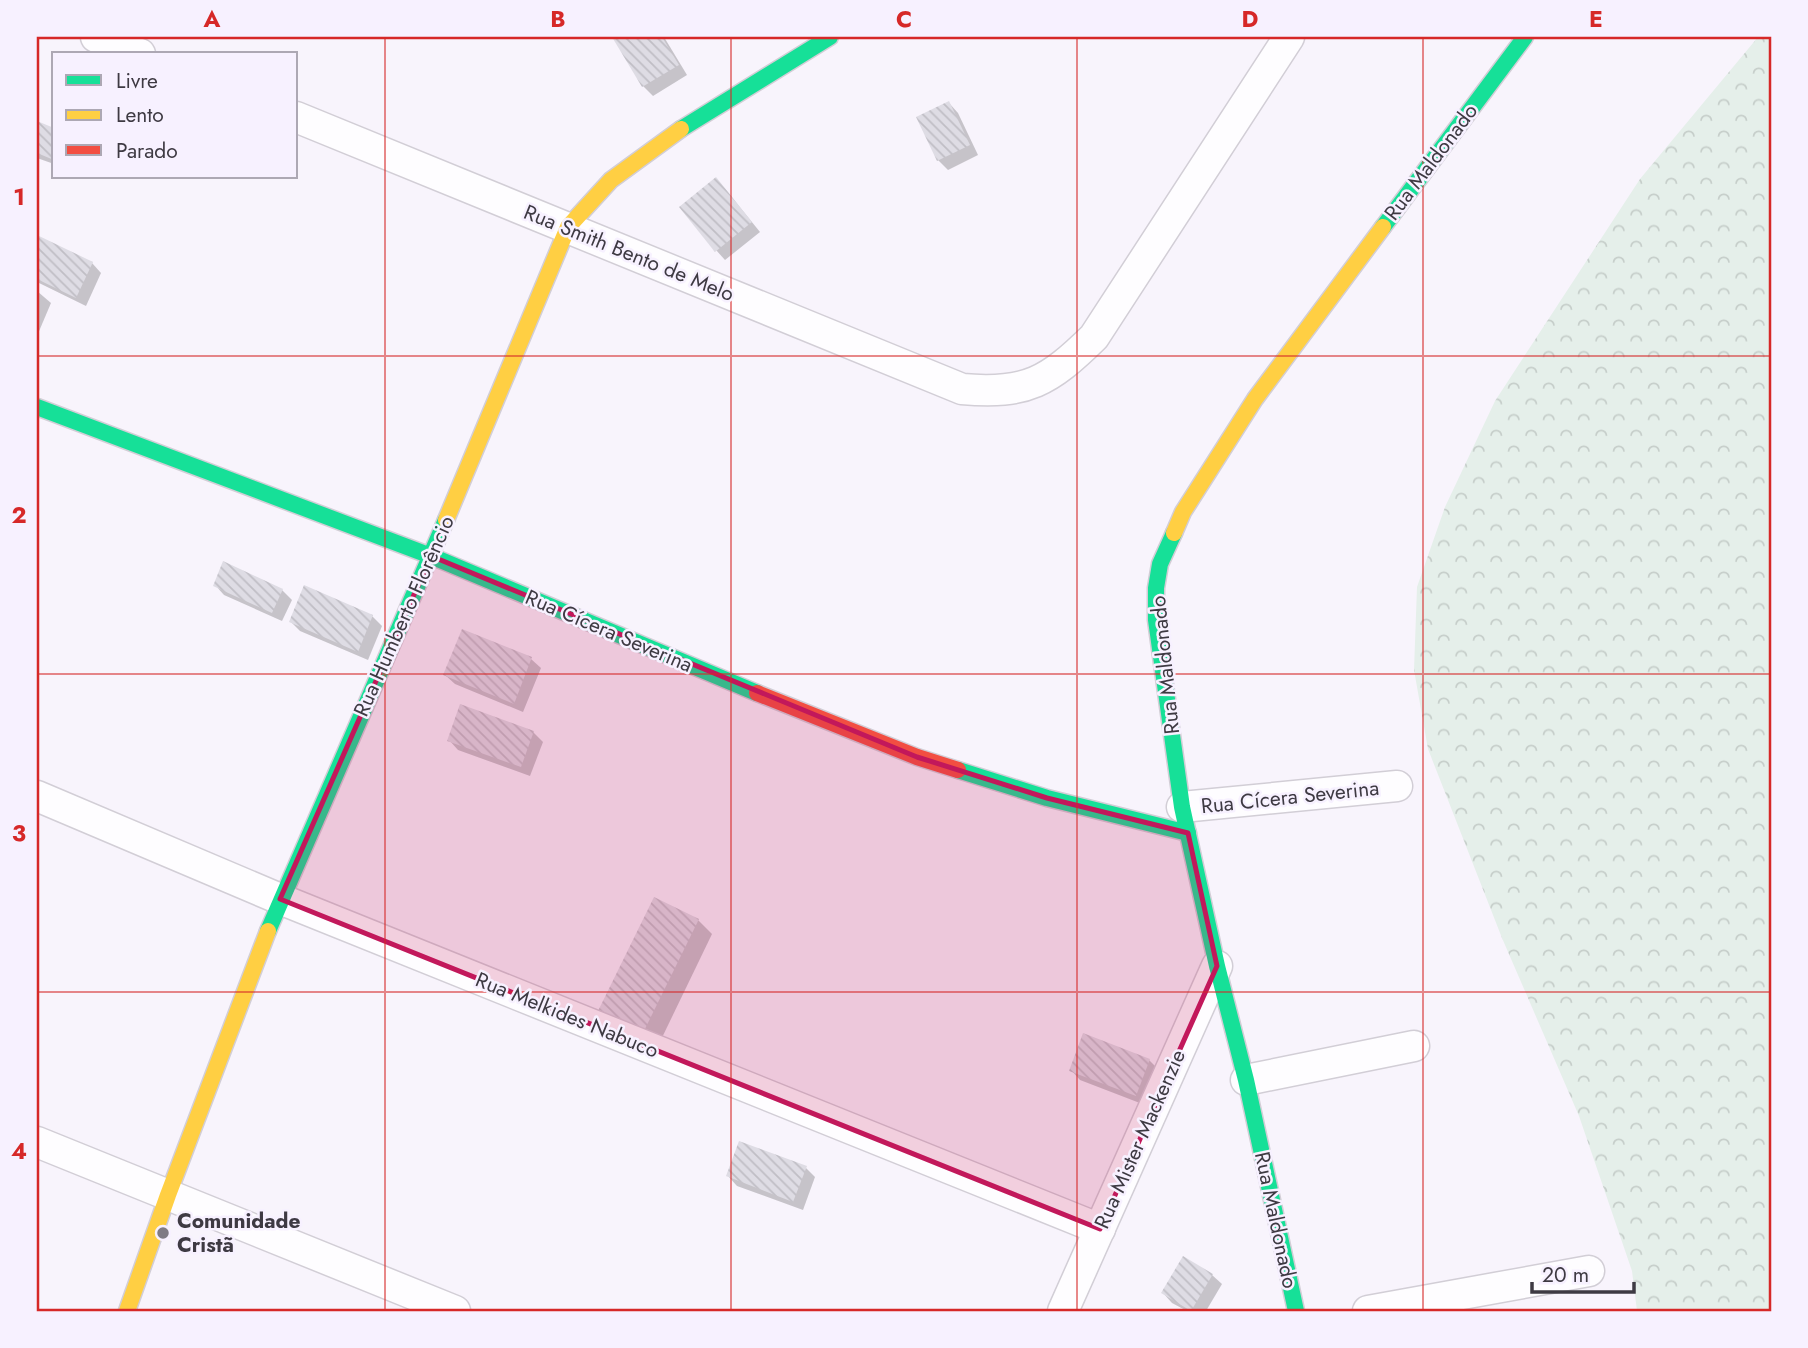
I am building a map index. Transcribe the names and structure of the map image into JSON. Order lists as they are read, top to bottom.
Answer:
{
  "streets": {
    "street": [
      "Rua Maldonado",
      "Rua Smith Bento de Melo",
      "Rua Humberto Florêncio",
      "Rua Cícera Severina",
      "Rua Melkides Nabuco",
      "Rua Mister Mackenzie"
    ]
  },
  "crossings": [
    ["Rua Maldonado", "Rua Cícera Severina"],
    ["Rua Maldonado", "Rua Mister Mackenzie"],
    ["Rua Smith Bento de Melo", "Rua Humberto Florêncio"],
    ["Rua Humberto Florêncio", "Rua Cícera Severina"],
    ["Rua Humberto Florêncio", "Rua Melkides Nabuco"],
    ["Rua Melkides Nabuco", "Rua Mister Mackenzie"]
  ],
  "places": ["Comunidade Cristã"],
  "legend": ["Livre", "Lento", "Parado"],
  "scale_bar": "20 m",
  "grid": {
    "columns": [
      "A",
      "B",
      "C",
      "D",
      "E"
    ],
    "rows": [
      "1",
      "2",
      "3",
      "4"
    ]
  }
}
